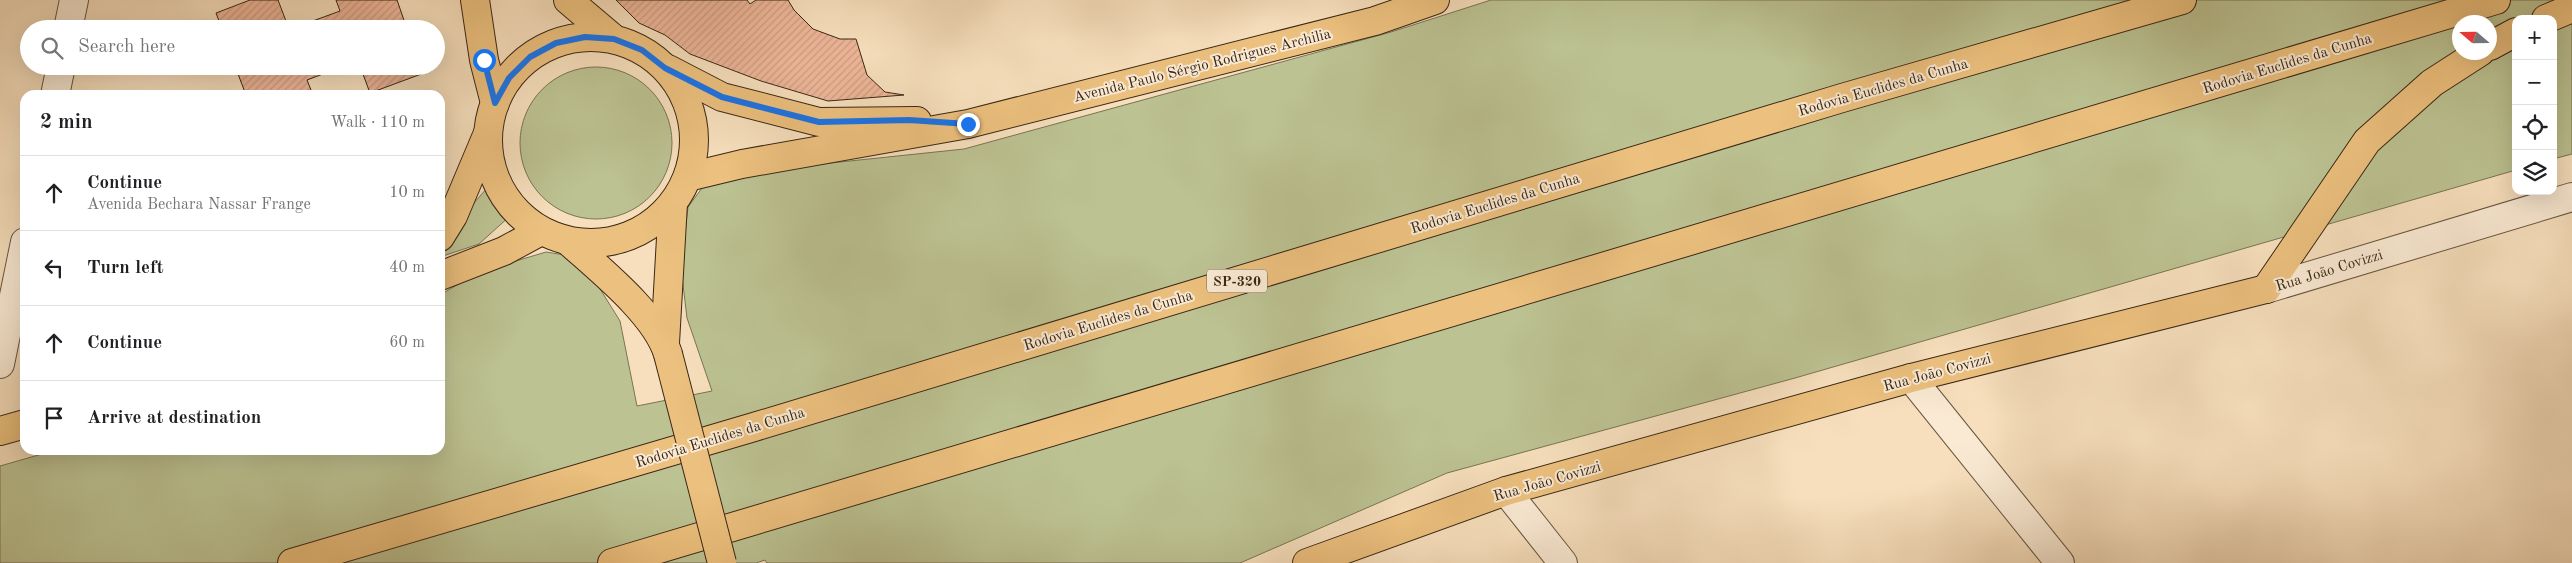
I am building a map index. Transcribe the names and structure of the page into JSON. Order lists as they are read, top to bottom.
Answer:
{
  "streets": {
    "main road": [
      "Rodovia Euclides da Cunha",
      "Avenida Paulo Sérgio Rodrigues Archilia",
      "Rua João Covizzi",
      "SP-320"
    ]
  },
  "north": "left",
  "page": {
    "map_buttons": ["+", "−"],
    "search": "Search here",
    "heading": ["2 min", "Walk · 110 m"],
    "list": [
      ["Continue", "Avenida Bechara Nassar Frange", "10 m"],
      ["Turn left", "40 m"],
      ["Continue", "60 m"],
      "Arrive at destination"
    ]
  }
}
